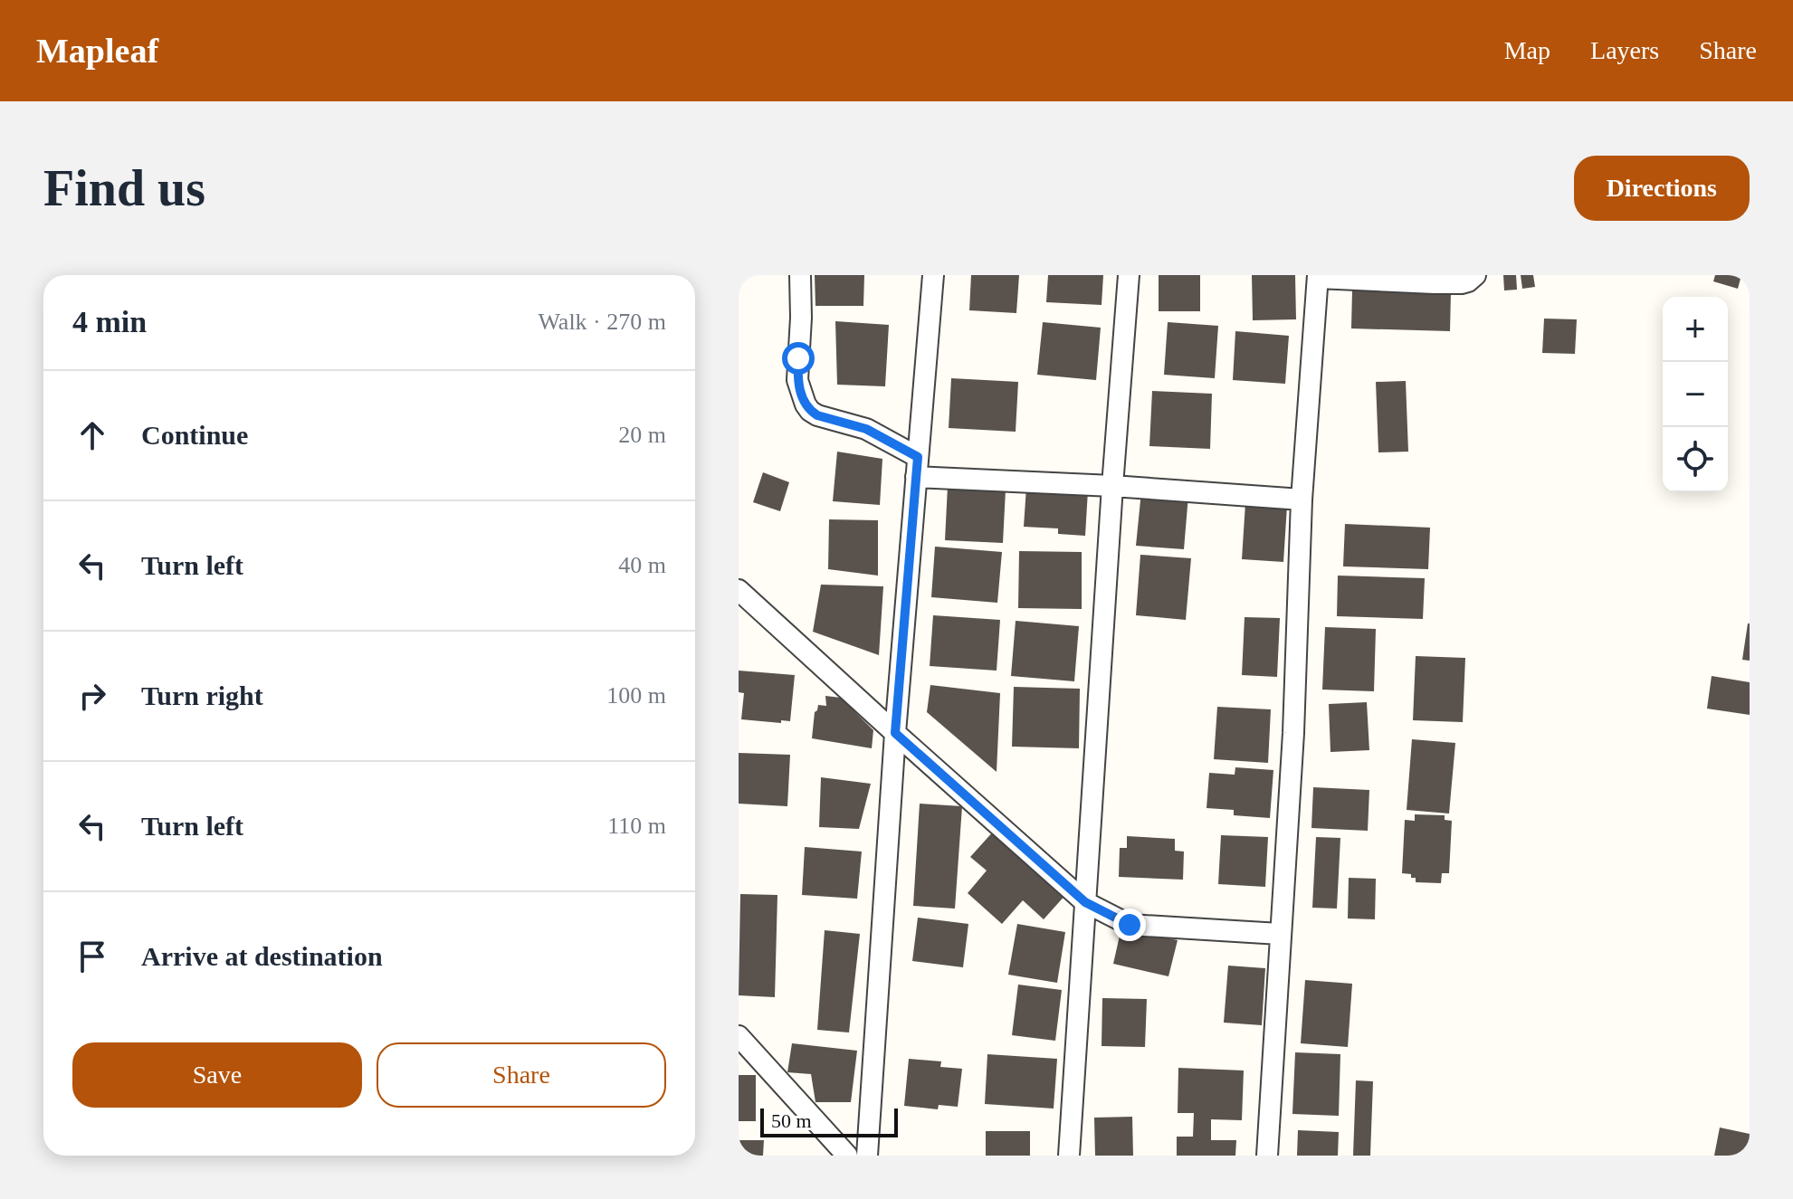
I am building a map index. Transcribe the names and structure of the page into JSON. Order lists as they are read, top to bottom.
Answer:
{
  "scale_bar": "50 m",
  "page": {
    "header": "Mapleaf",
    "nav": ["Map", "Layers", "Share"],
    "buttons": [
      "Directions",
      ["Save", "Share"]
    ],
    "title": "Find us",
    "heading": ["4 min", "Walk · 270 m"],
    "map_buttons": ["+", "−"],
    "list": [
      ["Continue", "20 m"],
      ["Turn left", "40 m"],
      ["Turn right", "100 m"],
      ["Turn left", "110 m"],
      "Arrive at destination"
    ],
    "scale": "50 m"
  }
}
